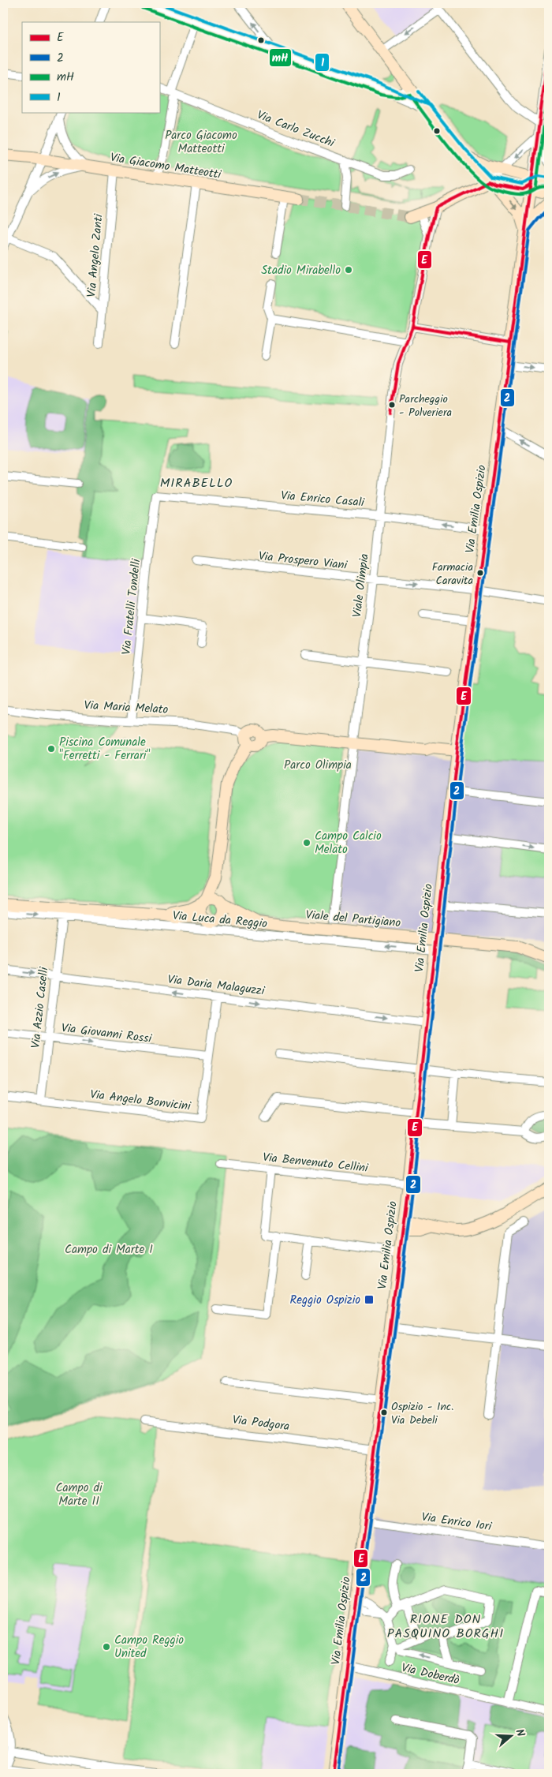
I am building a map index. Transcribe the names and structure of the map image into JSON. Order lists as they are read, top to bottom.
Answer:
{
  "streets": {
    "main road": ["Via Giacomo Matteotti", "Via Emilia Ospizio", "Viale del Partigiano"],
    "street": [
      "Via Carlo Zucchi",
      "Via Angelo Zanti",
      "Via Enrico Casali",
      "Via Prospero Viani",
      "Viale Olimpia",
      "Via Fratelli Tondelli",
      "Via Maria Melato",
      "Via Luca da Reggio",
      "Via Daria Malaguzzi",
      "Via Azzio Caselli",
      "Via Giovanni Rossi",
      "Via Angelo Bonvicini",
      "Via Benvenuto Cellini",
      "Via Podgora",
      "Via Enrico Iori",
      "Via Doberdò"
    ]
  },
  "crossings": [
    ["Via Giacomo Matteotti", "Via Angelo Zanti"],
    ["Via Enrico Casali", "Via Emilia Ospizio"],
    ["Via Enrico Casali", "Viale Olimpia"],
    ["Via Enrico Casali", "Via Fratelli Tondelli"],
    ["Via Emilia Ospizio", "Via Prospero Viani"],
    ["Via Emilia Ospizio", "Via Luca da Reggio"],
    ["Via Emilia Ospizio", "Via Daria Malaguzzi"],
    ["Via Emilia Ospizio", "Via Benvenuto Cellini"],
    ["Via Emilia Ospizio", "Via Podgora"],
    ["Via Emilia Ospizio", "Via Enrico Iori"],
    ["Via Emilia Ospizio", "Via Doberdò"],
    ["Via Prospero Viani", "Viale Olimpia"],
    ["Viale Olimpia", "Via Luca da Reggio"],
    ["Via Fratelli Tondelli", "Via Maria Melato"],
    ["Via Luca da Reggio", "Via Azzio Caselli"],
    ["Via Daria Malaguzzi", "Via Azzio Caselli"],
    ["Via Daria Malaguzzi", "Via Angelo Bonvicini"],
    ["Via Azzio Caselli", "Via Giovanni Rossi"],
    ["Via Azzio Caselli", "Via Angelo Bonvicini"],
    ["Via Giovanni Rossi", "Via Angelo Bonvicini"]
  ],
  "one_way": ["Via Giovanni Rossi"],
  "districts": ["MIRABELLO", "RIONE DON PASQUINO BORGHI"],
  "parks": [
    "Parco Giacomo Matteotti",
    "Parco Olimpia",
    "Campo di Marte I",
    "Campo di Marte II"
  ],
  "places": {
    "other": [
      "Stadio Mirabello",
      "Parcheggio - Polveriera",
      "Farmacia Caravita",
      "Piscina Comunale \"Ferretti - Ferrari\"",
      "Campo Calcio Melato",
      "Ospizio - Inc. Via Debeli",
      "Campo Reggio United"
    ],
    "transit": ["Reggio Ospizio"]
  },
  "lines": [
    "transit line 1",
    "transit line mH",
    "transit line E",
    "transit line 2"
  ],
  "legend": [
    "E",
    "2",
    "mH",
    "1"
  ],
  "north": "right"
}
